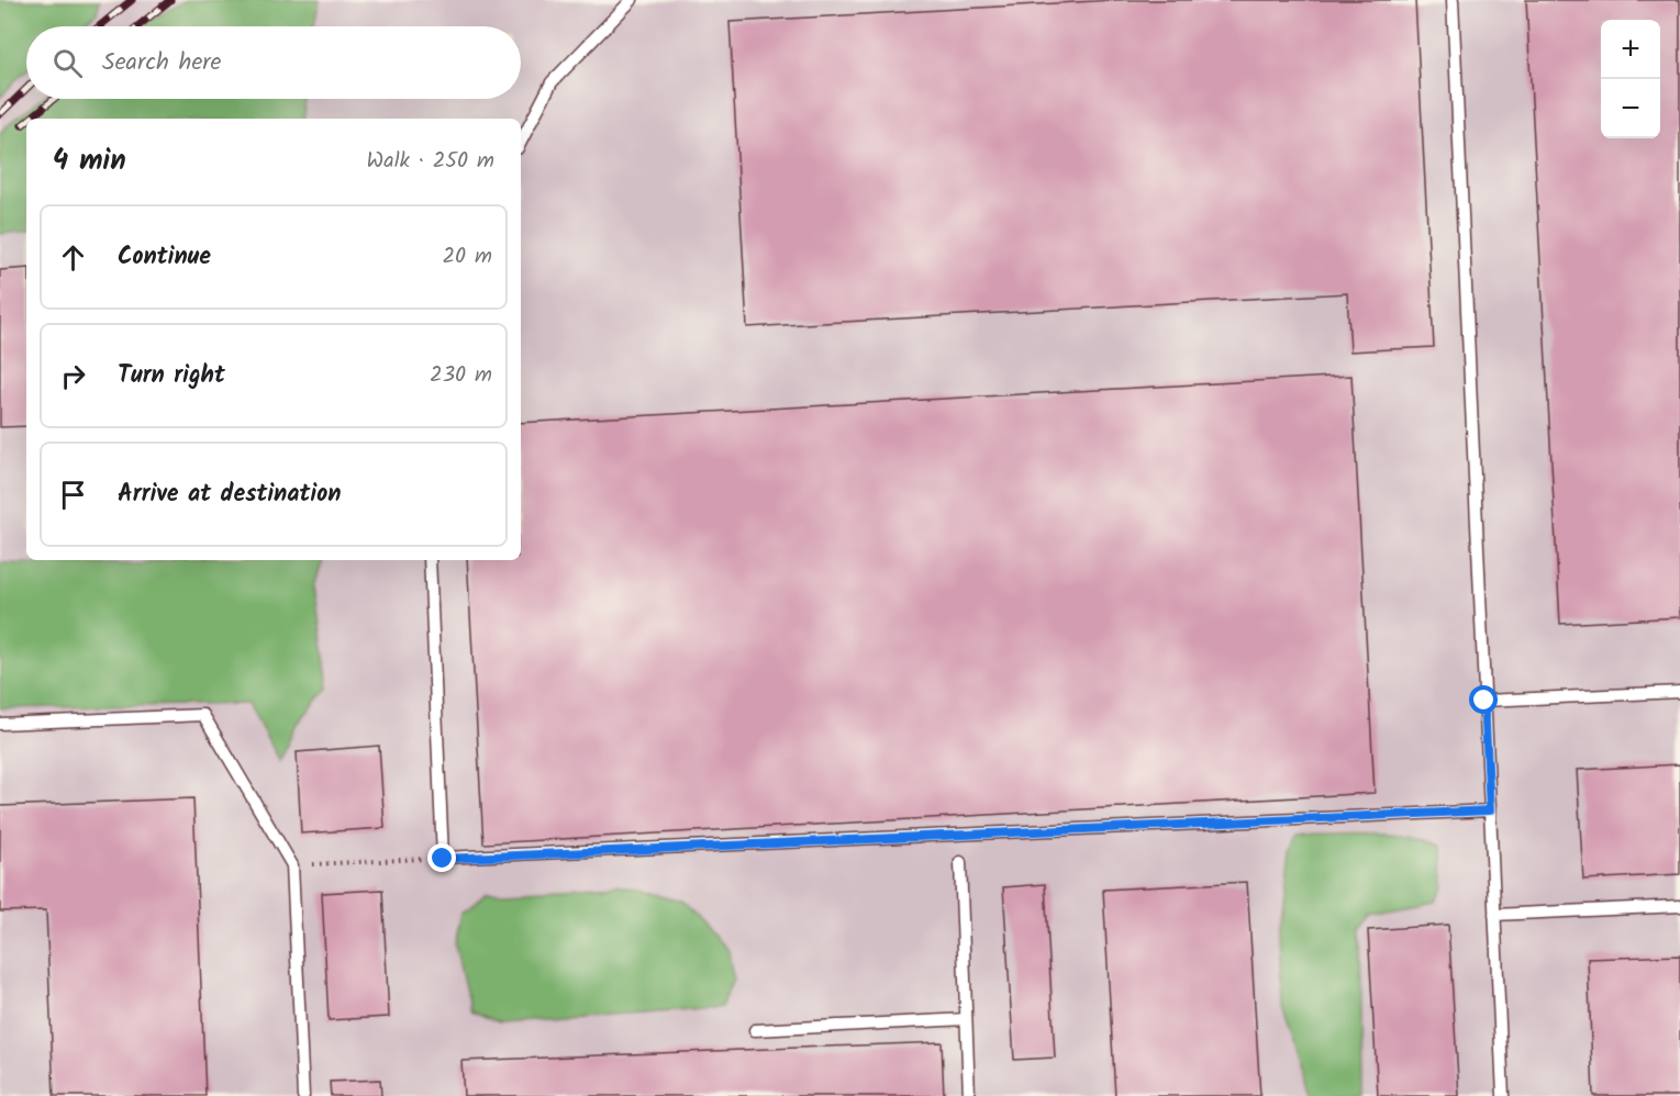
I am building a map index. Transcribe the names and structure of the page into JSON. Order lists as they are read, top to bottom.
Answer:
{
  "page": {
    "map_buttons": ["+", "−"],
    "search": "Search here",
    "heading": ["4 min", "Walk · 250 m"],
    "list": [
      ["Continue", "20 m"],
      ["Turn right", "230 m"],
      "Arrive at destination"
    ]
  }
}
